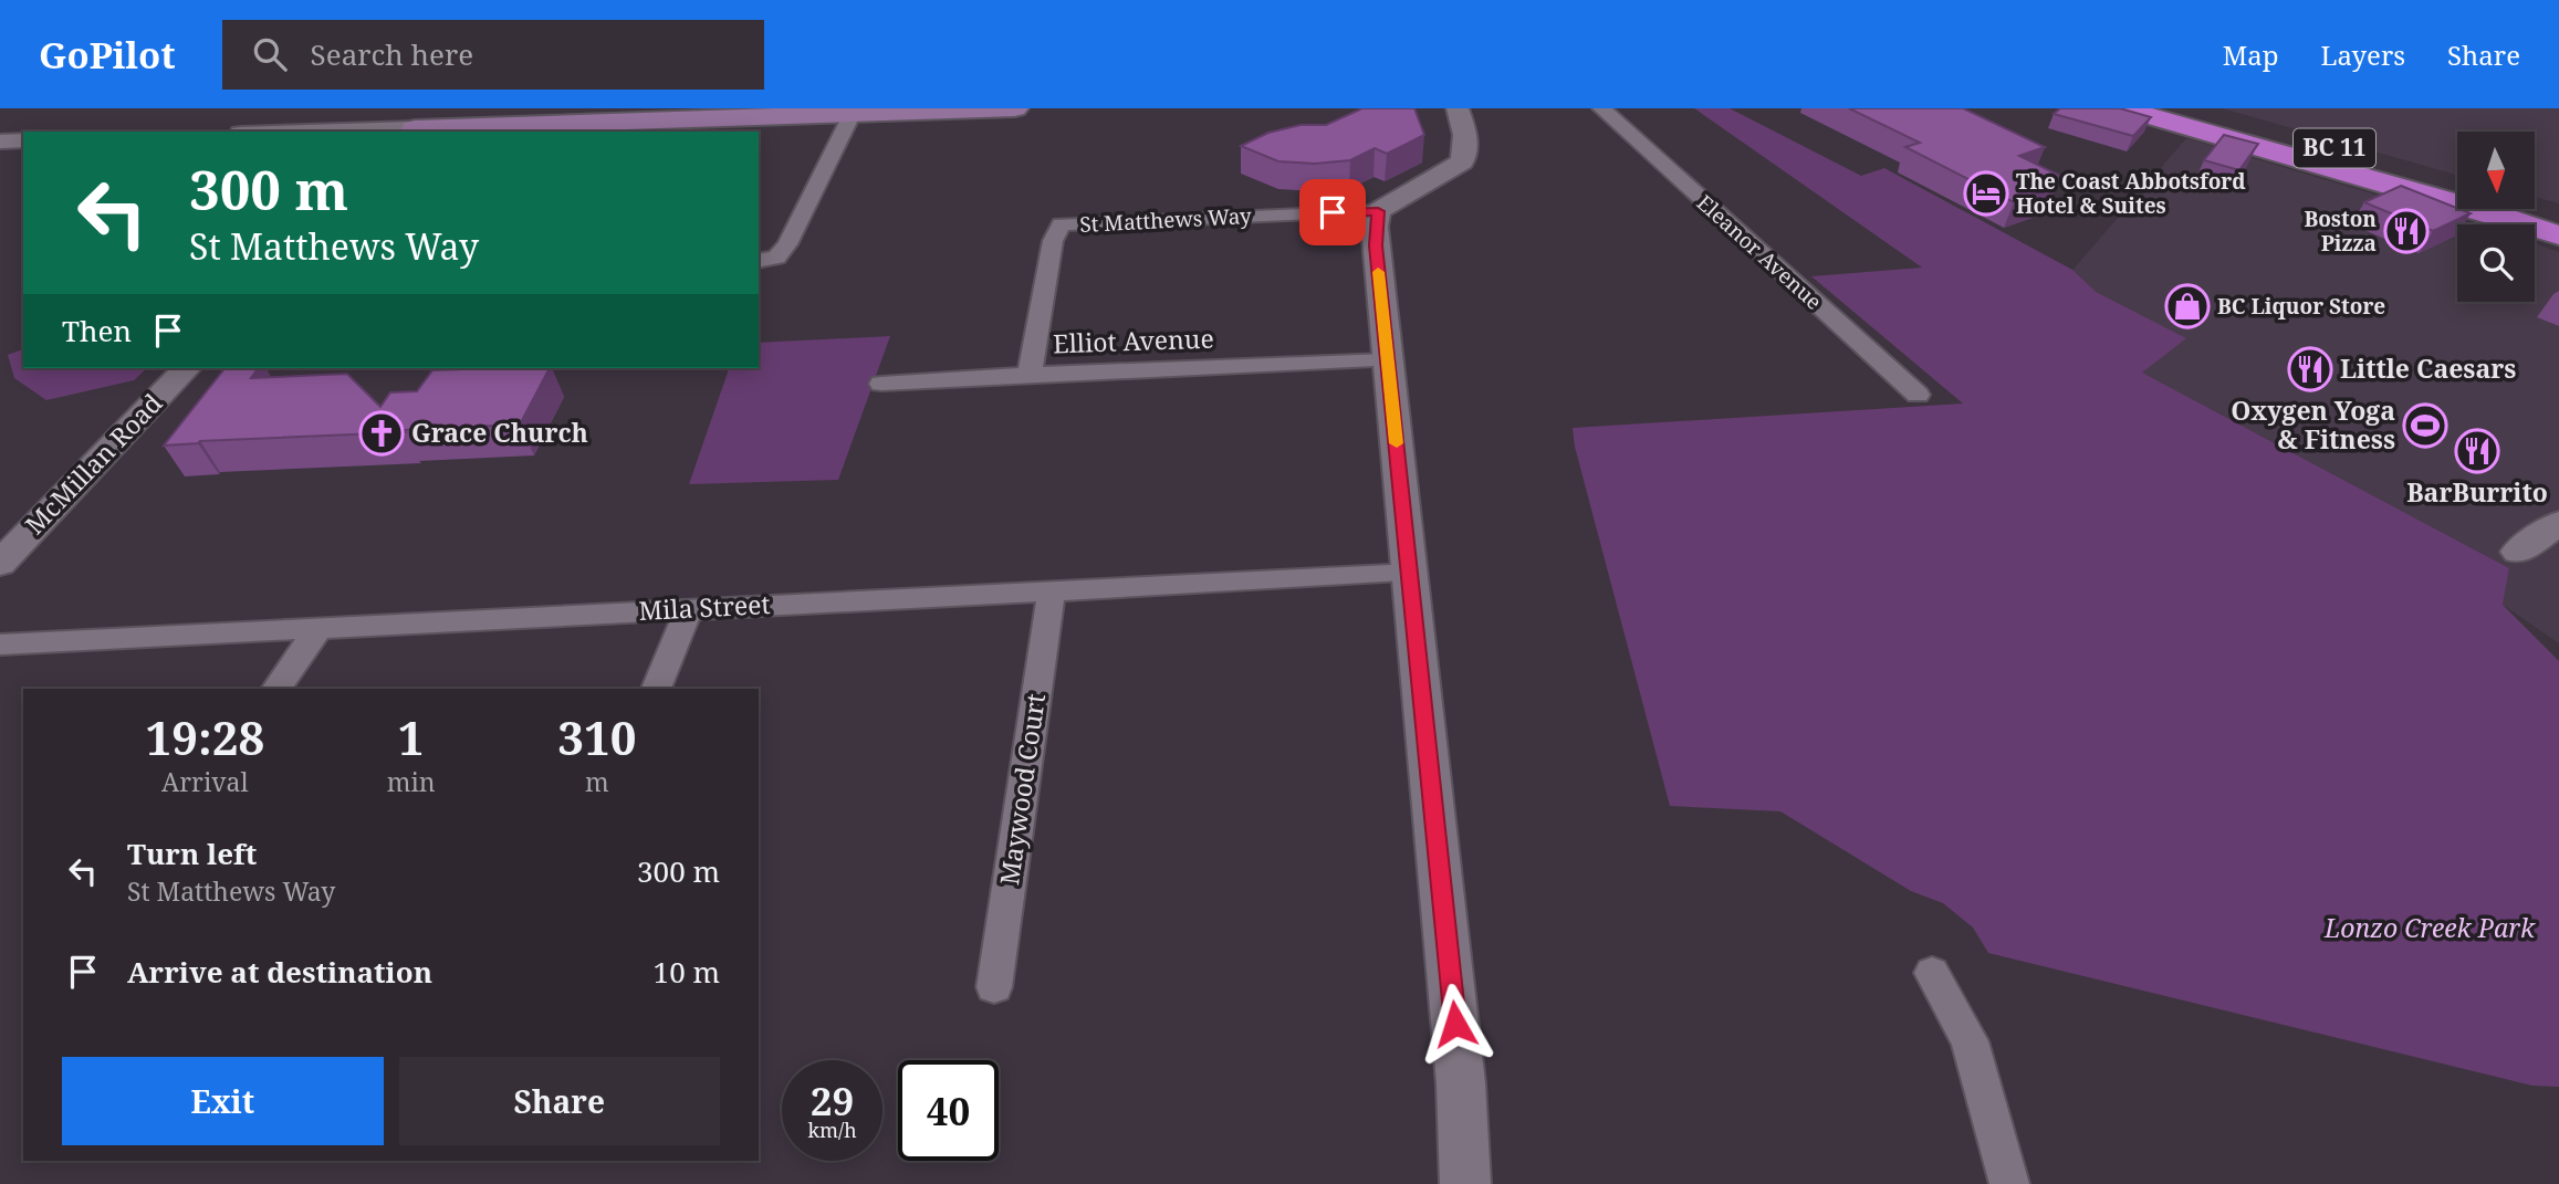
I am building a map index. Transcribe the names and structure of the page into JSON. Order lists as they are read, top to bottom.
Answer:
{
  "streets": {
    "highway": ["BC 11"],
    "street": [
      "St Matthews Way",
      "Eleanor Avenue",
      "Elliot Avenue",
      "McMillan Road",
      "Mila Street",
      "Maywood Court"
    ]
  },
  "crossings": [
    ["St Matthews Way", "Elliot Avenue"],
    ["Mila Street", "Maywood Court"]
  ],
  "parks": ["Lonzo Creek Park"],
  "places": {
    "hotel": ["The Coast Abbotsford Hotel & Suites"],
    "restaurant": ["Boston Pizza", "Little Caesars", "BarBurrito"],
    "shop": ["BC Liquor Store"],
    "sports": ["Oxygen Yoga & Fitness"],
    "church": ["Grace Church"]
  },
  "north": "bottom",
  "page": {
    "header": "GoPilot",
    "search": "Search here",
    "nav": ["Map", "Layers", "Share"],
    "turn": ["300 m", "St Matthews Way"],
    "then": "Then",
    "eta": [
      "19:28",
      "Arrival",
      "1",
      "min",
      "310",
      "m"
    ],
    "list": [
      {
        "name": "Turn left",
        "note": "St Matthews Way",
        "value": "300 m"
      },
      {
        "name": "Arrive at destination",
        "value": "10 m"
      }
    ],
    "buttons": ["Exit", "Share"],
    "speed": "29 km/h",
    "limit": "40"
  }
}
